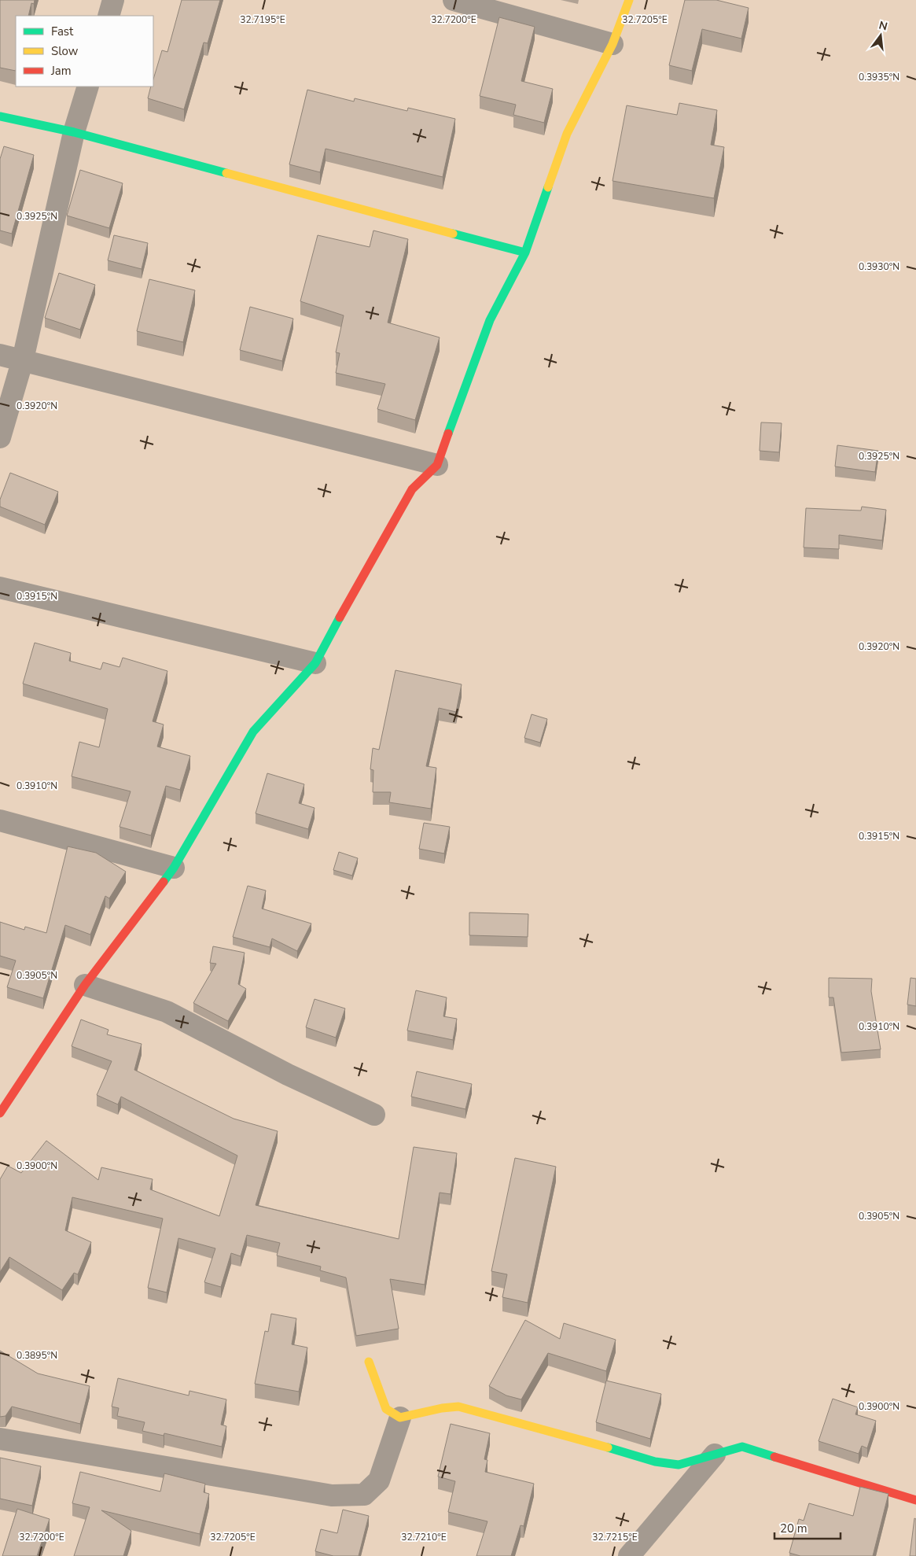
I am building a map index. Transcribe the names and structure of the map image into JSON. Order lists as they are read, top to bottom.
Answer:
{
  "legend": ["Fast", "Slow", "Jam"],
  "scale_bar": "20 m",
  "north": "top",
  "coordinates": [
    "32.7195°E",
    "32.7200°E",
    "32.7205°E",
    "0.3935°N",
    "0.3925°N",
    "0.3930°N",
    "0.3920°N",
    "0.3915°N",
    "0.3910°N",
    "0.3905°N",
    "0.3900°N",
    "0.3895°N",
    "32.7210°E",
    "32.7215°E"
  ]
}
